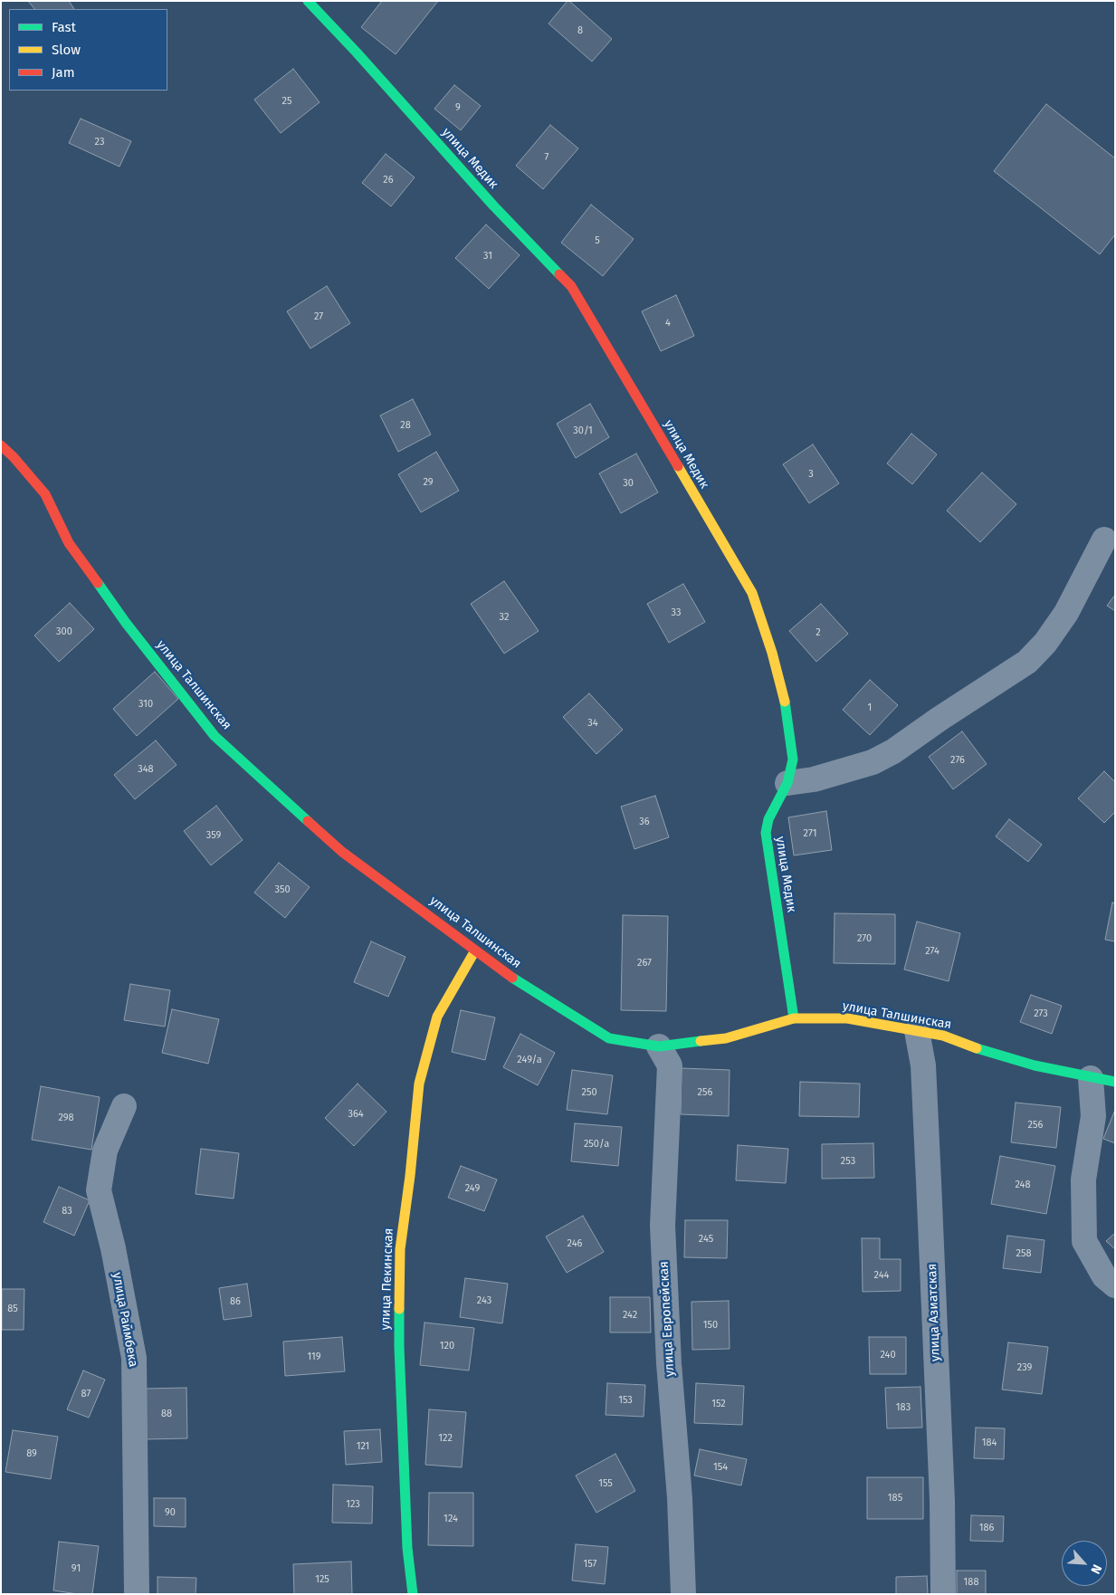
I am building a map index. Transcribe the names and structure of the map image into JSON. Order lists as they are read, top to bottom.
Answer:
{
  "streets": {
    "street": [
      "улица Медик",
      "улица Талшинская",
      "улица Пекинская",
      "улица Азиатская",
      "улица Европейская",
      "улица Раймбека"
    ]
  },
  "crossings": [
    ["улица Медик", "улица Талшинская"],
    ["улица Талшинская", "улица Пекинская"],
    ["улица Талшинская", "улица Азиатская"],
    ["улица Талшинская", "улица Европейская"]
  ],
  "house_numbers": [
    "8",
    "25",
    "9",
    "23",
    "7",
    "26",
    "5",
    "31",
    "27",
    "4",
    "28",
    "30/1",
    "3",
    "29",
    "30",
    "33",
    "32",
    "300",
    "2",
    "310",
    "1",
    "34",
    "276",
    "348",
    "36",
    "271",
    "359",
    "350",
    "270",
    "274",
    "267",
    "273",
    "249/а",
    "250",
    "256",
    "364",
    "298",
    "256",
    "250/а",
    "253",
    "248",
    "249",
    "83",
    "245",
    "246",
    "258",
    "244",
    "243",
    "86",
    "85",
    "242",
    "150",
    "120",
    "240",
    "119",
    "239",
    "87",
    "153",
    "152",
    "183",
    "88",
    "122",
    "184",
    "121",
    "89",
    "154",
    "155",
    "185",
    "123",
    "90",
    "124",
    "186",
    "157",
    "91",
    "125",
    "188"
  ],
  "legend": ["Fast", "Slow", "Jam"],
  "north": "bottom right"
}
